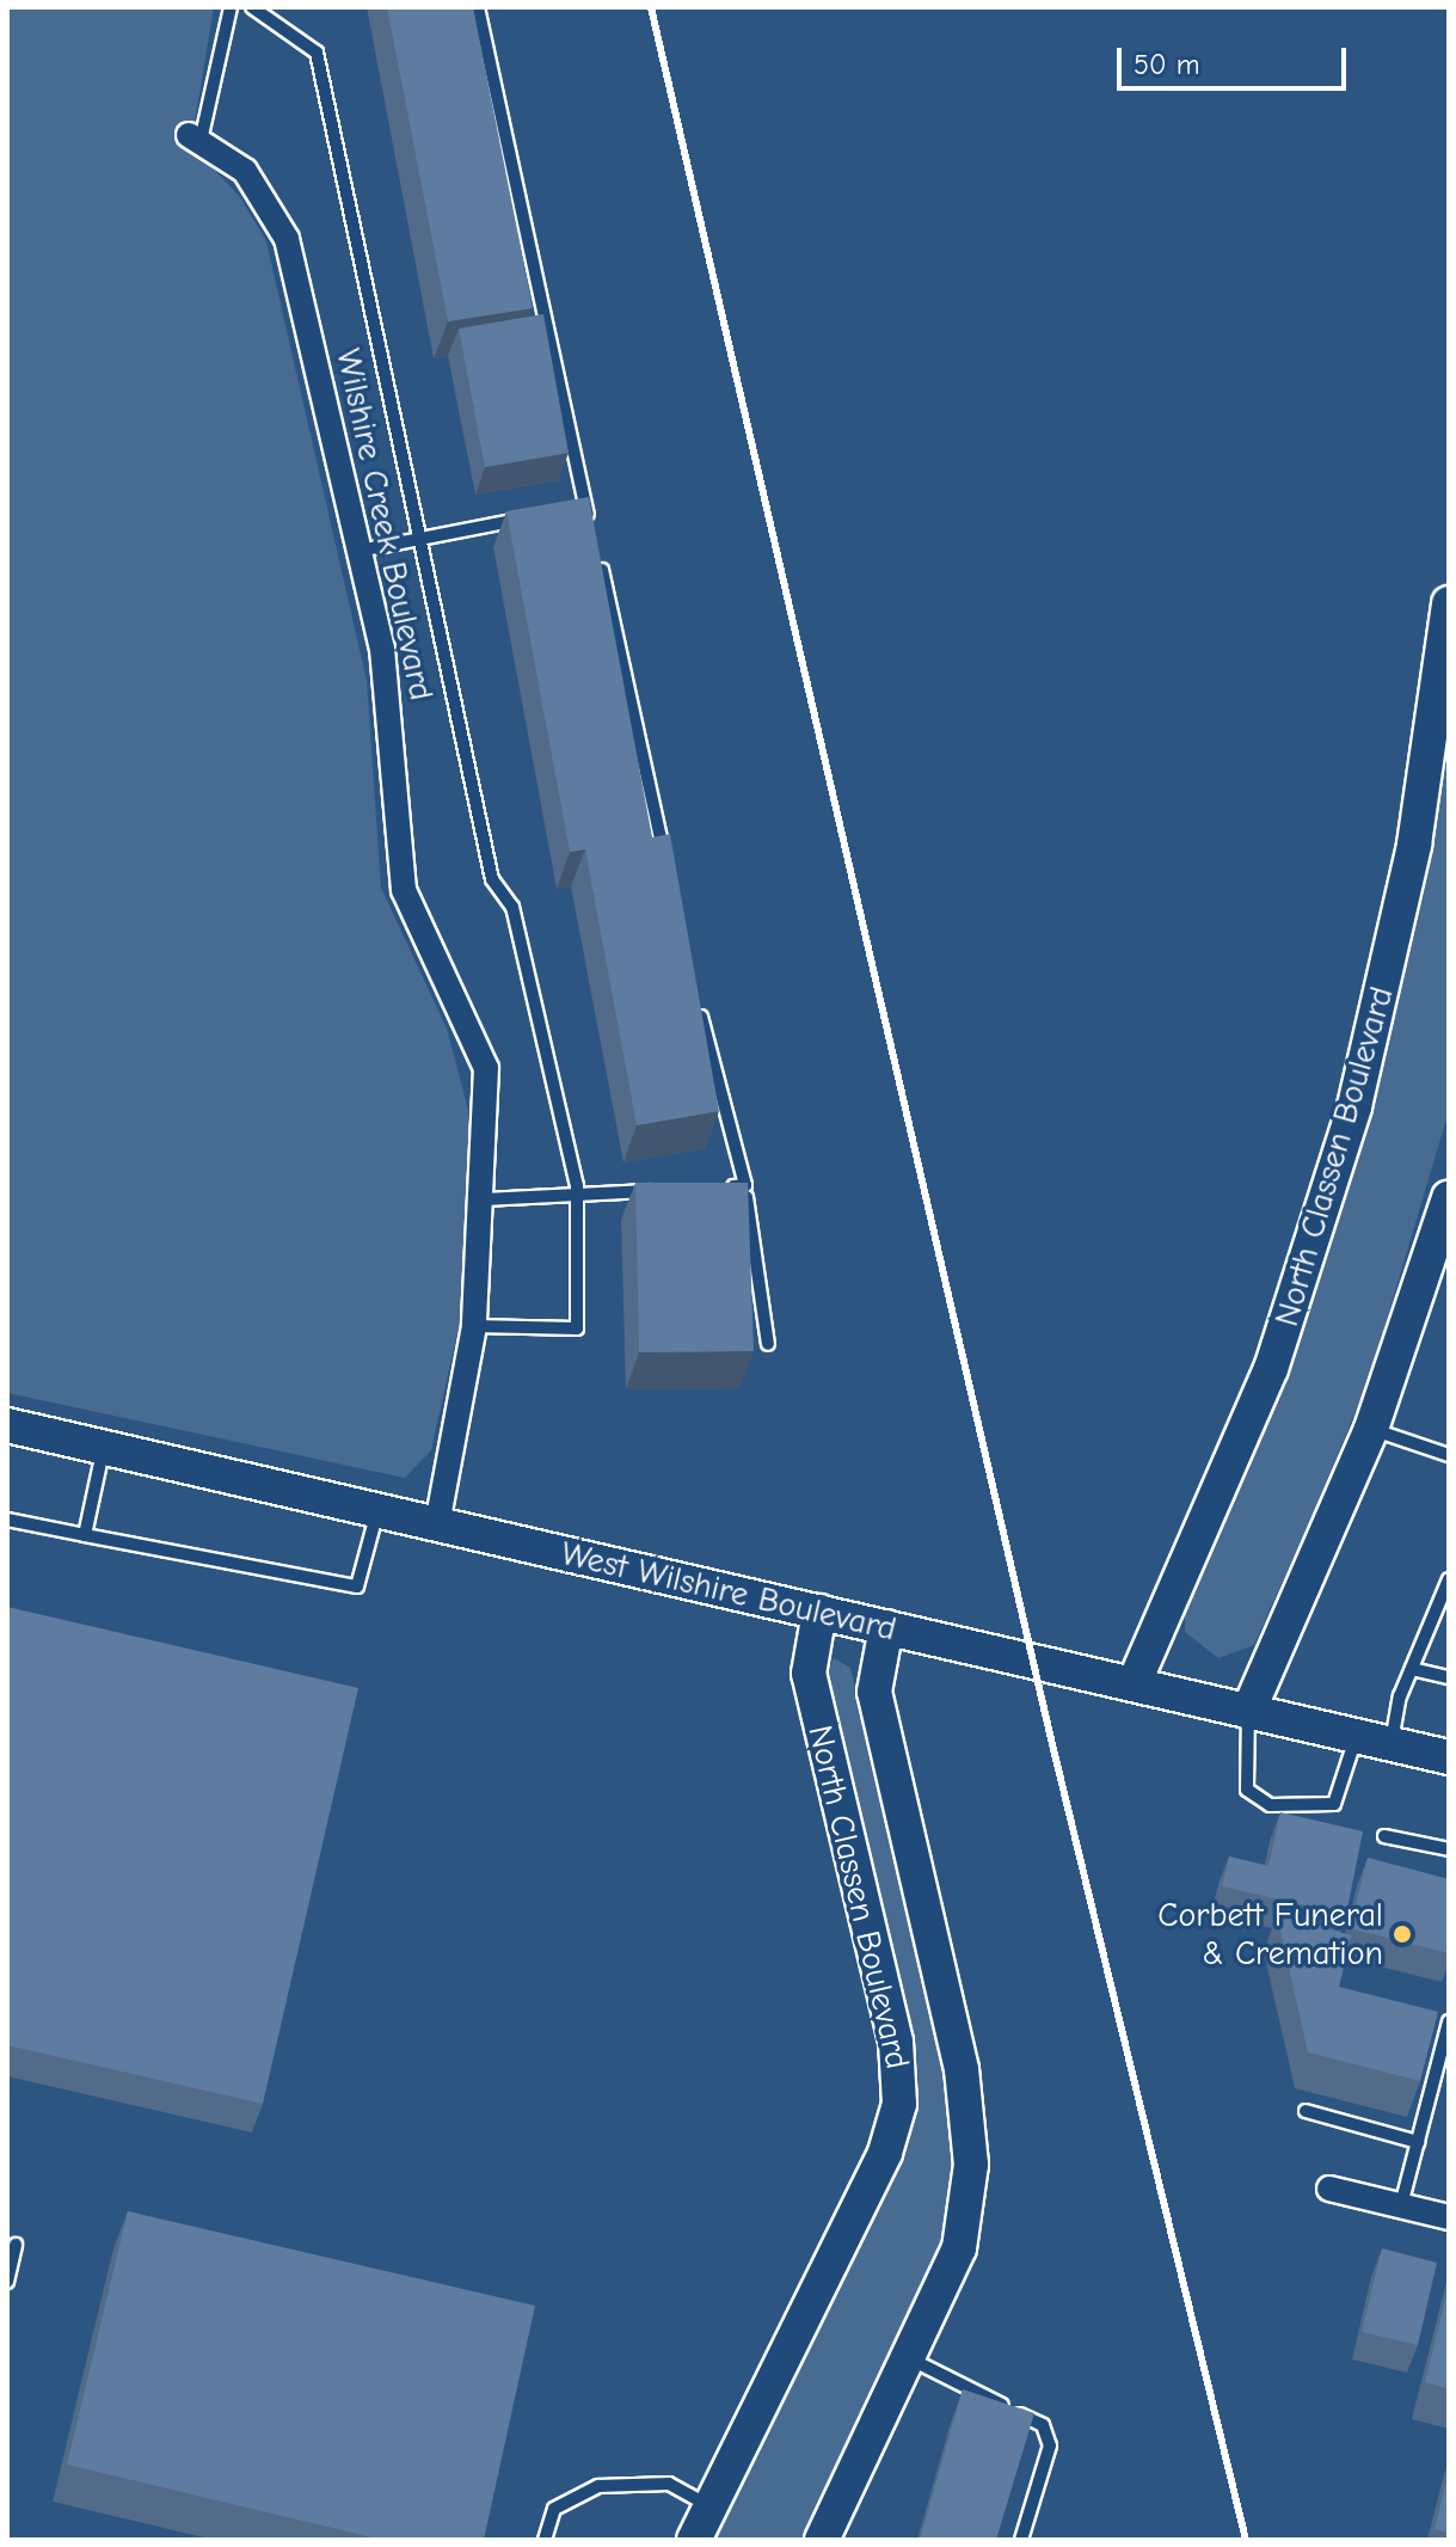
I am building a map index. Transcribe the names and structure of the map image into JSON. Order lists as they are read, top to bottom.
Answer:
{
  "streets": {
    "street": ["Wilshire Creek Boulevard", "North Classen Boulevard", "West Wilshire Boulevard"]
  },
  "crossings": [
    ["Wilshire Creek Boulevard", "West Wilshire Boulevard"],
    ["North Classen Boulevard", "West Wilshire Boulevard"]
  ],
  "places": ["Corbett Funeral & Cremation"],
  "scale_bar": "50 m"
}
